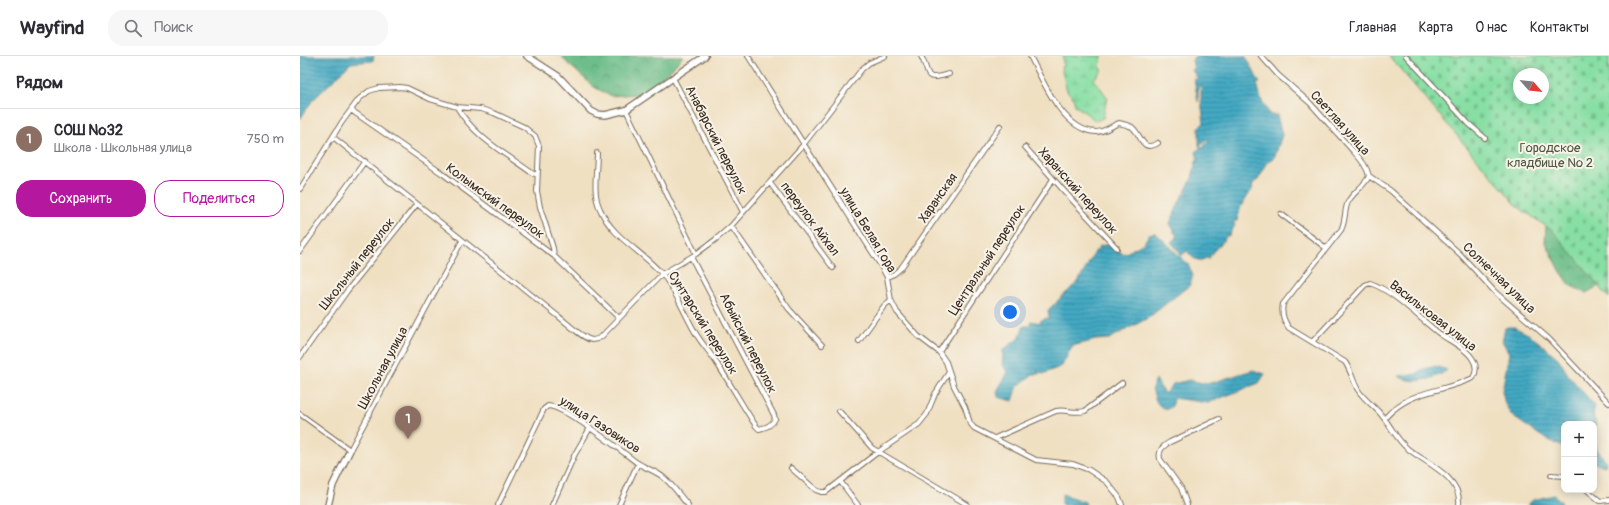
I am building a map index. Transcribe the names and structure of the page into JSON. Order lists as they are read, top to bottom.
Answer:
{
  "streets": {
    "street": [
      "Светлая улица",
      "Анабарский переулок",
      "Харанский переулок",
      "Харанская",
      "Колымский переулок",
      "переулок Айхал",
      "улица Белая Гора",
      "Центральный переулок",
      "Школьный переулок",
      "Солнечная улица",
      "Васильковая улица",
      "Сунтарский переулок",
      "Абыйский переулок",
      "Школьная улица",
      "улица Газовиков"
    ]
  },
  "crossings": [
    ["Светлая улица", "Солнечная улица"],
    ["Светлая улица", "Васильковая улица"],
    ["Харанский переулок", "Центральный переулок"],
    ["Харанская", "улица Белая Гора"],
    ["улица Белая Гора", "Центральный переулок"],
    ["Сунтарский переулок", "Абыйский переулок"]
  ],
  "parks": ["Городское кладбище № 2"],
  "north": "bottom right",
  "page": {
    "header": "Wayfind",
    "search": "Поиск",
    "nav": [
      "Главная",
      "Карта",
      "О нас",
      "Контакты"
    ],
    "heading": "Рядом",
    "list": [
      {
        "mark": "1",
        "name": "СОШ №32",
        "note": "Школа · Школьная улица",
        "value": "750 m"
      }
    ],
    "buttons": ["Сохранить", "Поделиться"],
    "pins": "1",
    "map_buttons": ["+", "−"]
  }
}
